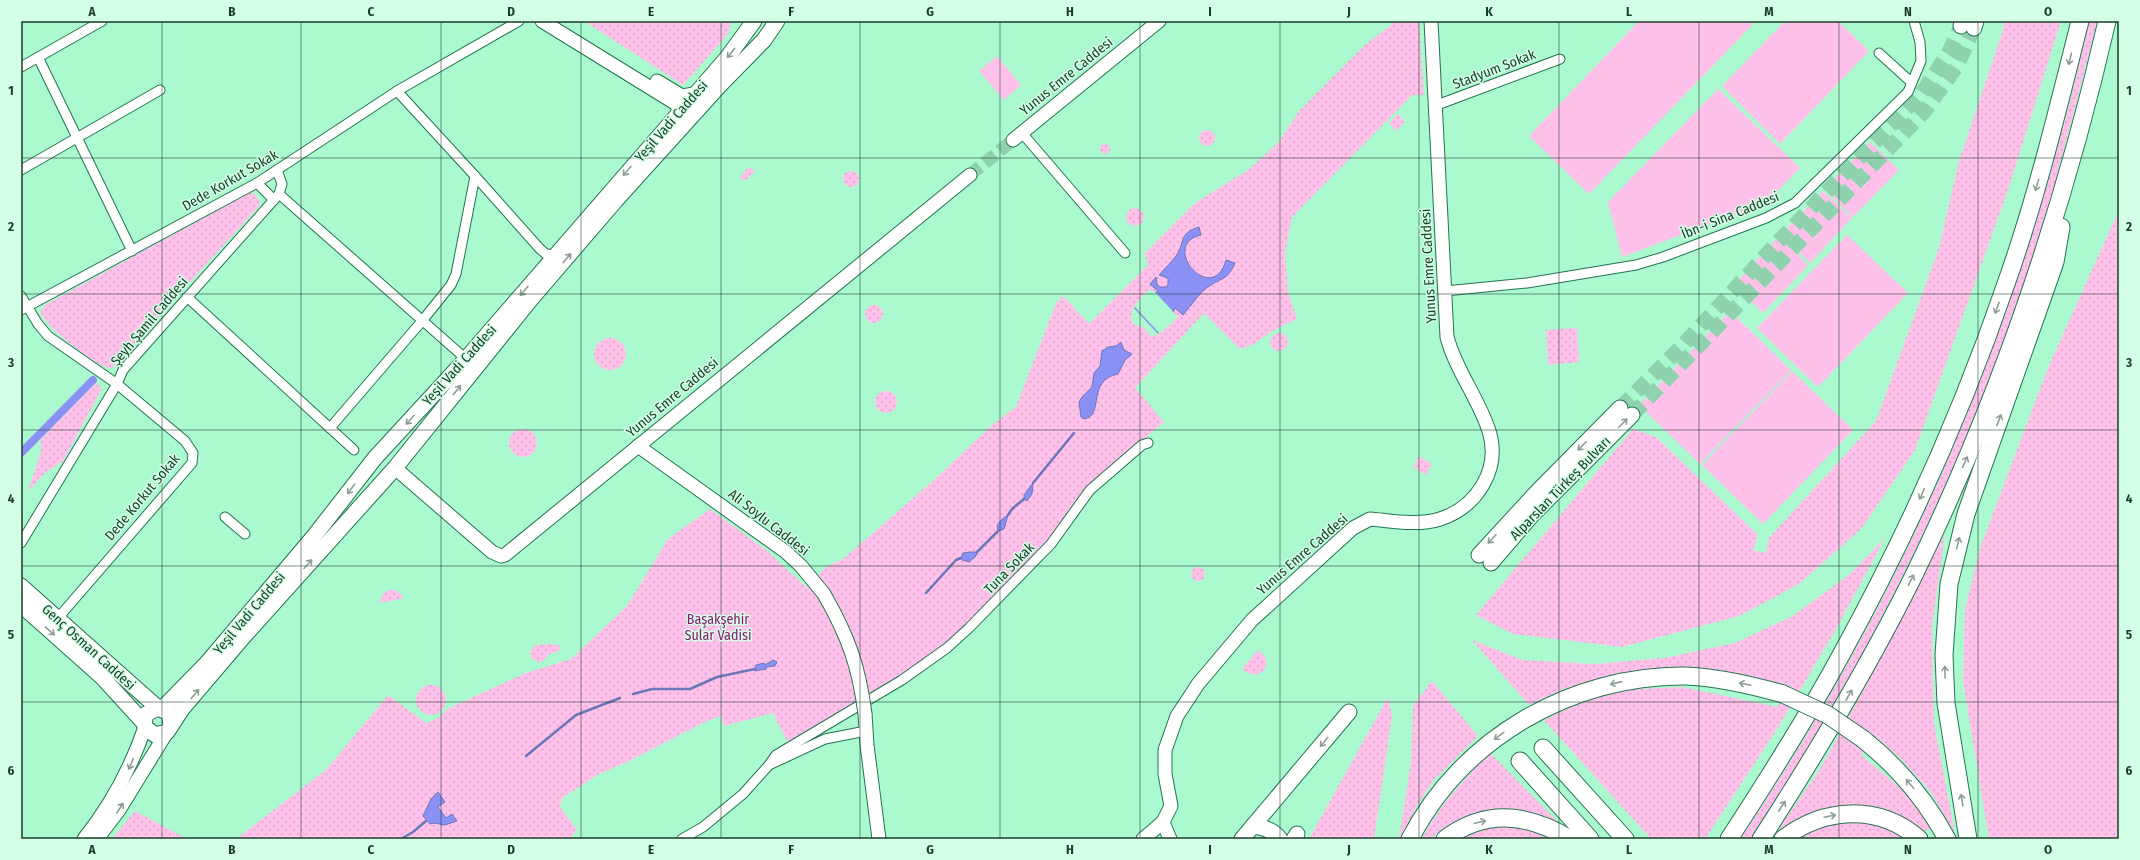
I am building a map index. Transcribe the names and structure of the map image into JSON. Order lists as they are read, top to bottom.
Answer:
{
  "streets": {
    "main road": ["Yeşil Vadi Caddesi", "Alparslan Türkeş Bulvarı", "Genç Osman Caddesi"],
    "street": [
      "Stadyum Sokak",
      "Yunus Emre Caddesi",
      "Dede Korkut Sokak",
      "İbn-i Sina Caddesi",
      "Şeyh Şamil Caddesi",
      "Ali Soylu Caddesi",
      "Tuna Sokak"
    ]
  },
  "crossings": [
    ["Stadyum Sokak", "Yunus Emre Caddesi"],
    ["Yunus Emre Caddesi", "Yeşil Vadi Caddesi"],
    ["Yunus Emre Caddesi", "İbn-i Sina Caddesi"],
    ["Yunus Emre Caddesi", "Ali Soylu Caddesi"],
    ["Yeşil Vadi Caddesi", "Genç Osman Caddesi"],
    ["Dede Korkut Sokak", "Şeyh Şamil Caddesi"],
    ["Dede Korkut Sokak", "Genç Osman Caddesi"]
  ],
  "parks": ["Başakşehir Sular Vadisi"],
  "grid": {
    "columns": [
      "A",
      "B",
      "C",
      "D",
      "E",
      "F",
      "G",
      "H",
      "I",
      "J",
      "K",
      "L",
      "M",
      "N",
      "O"
    ],
    "rows": [
      "1",
      "2",
      "3",
      "4",
      "5",
      "6"
    ]
  }
}
